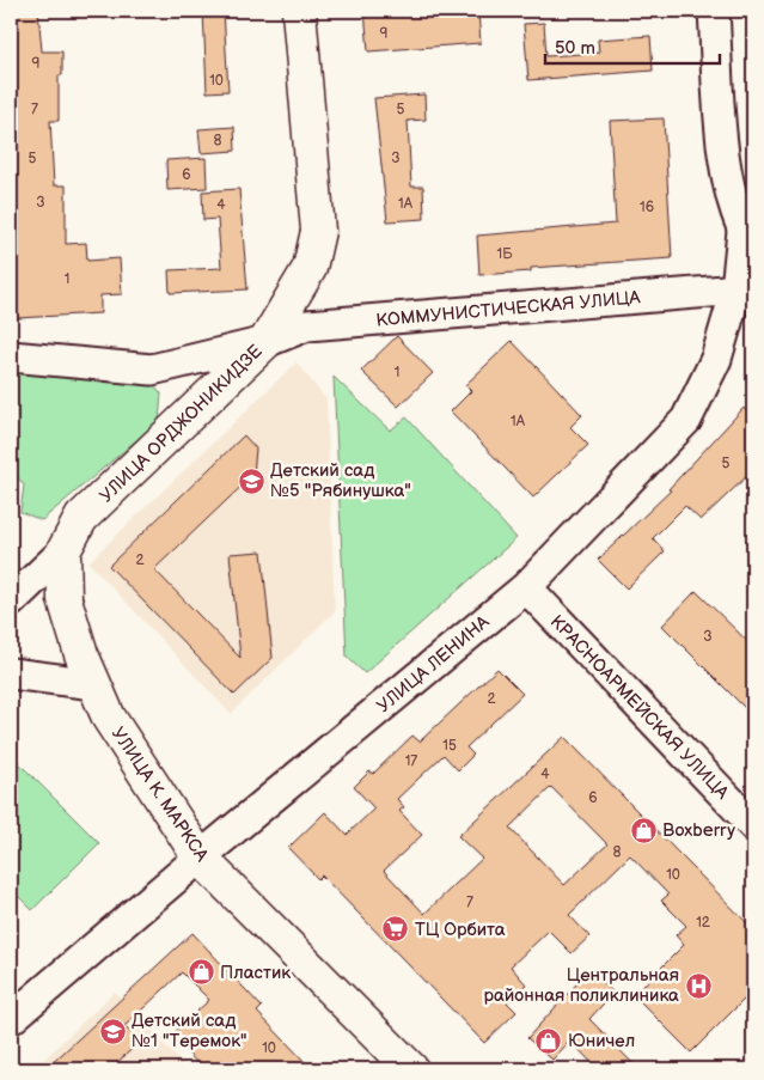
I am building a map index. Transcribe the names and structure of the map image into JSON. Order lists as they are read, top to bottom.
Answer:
{
  "streets": {
    "main road": ["УЛИЦА ОРДЖОНИКИДЗЕ", "УЛИЦА К. МАРКСА"],
    "street": ["КОММУНИСТИЧЕСКАЯ УЛИЦА", "УЛИЦА ЛЕНИНА", "КРАСНОАРМЕЙСКАЯ УЛИЦА"]
  },
  "crossings": [
    ["КОММУНИСТИЧЕСКАЯ УЛИЦА", "УЛИЦА ОРДЖОНИКИДЗЕ"],
    ["КОММУНИСТИЧЕСКАЯ УЛИЦА", "УЛИЦА ЛЕНИНА"],
    ["УЛИЦА ОРДЖОНИКИДЗЕ", "УЛИЦА К. МАРКСА"],
    ["УЛИЦА ЛЕНИНА", "КРАСНОАРМЕЙСКАЯ УЛИЦА"],
    ["УЛИЦА ЛЕНИНА", "УЛИЦА К. МАРКСА"]
  ],
  "places": {
    "school or university": ["Детский сад №5 \"Рябинушка\"", "Детский сад №1 \"Теремок\""],
    "shop": ["Boxberry", "Пластик", "Юничел"],
    "supermarket": ["ТЦ Орбита"],
    "hospital": ["Центральная районная поликлиника"]
  },
  "house_numbers": [
    "9",
    "9",
    "10",
    "7",
    "5",
    "8",
    "5",
    "3",
    "6",
    "3",
    "1А",
    "4",
    "16",
    "1Б",
    "1",
    "1",
    "1А",
    "5",
    "2",
    "3",
    "2",
    "15",
    "17",
    "4",
    "6",
    "8",
    "10",
    "7",
    "12",
    "10"
  ],
  "scale_bar": "50 m"
}
